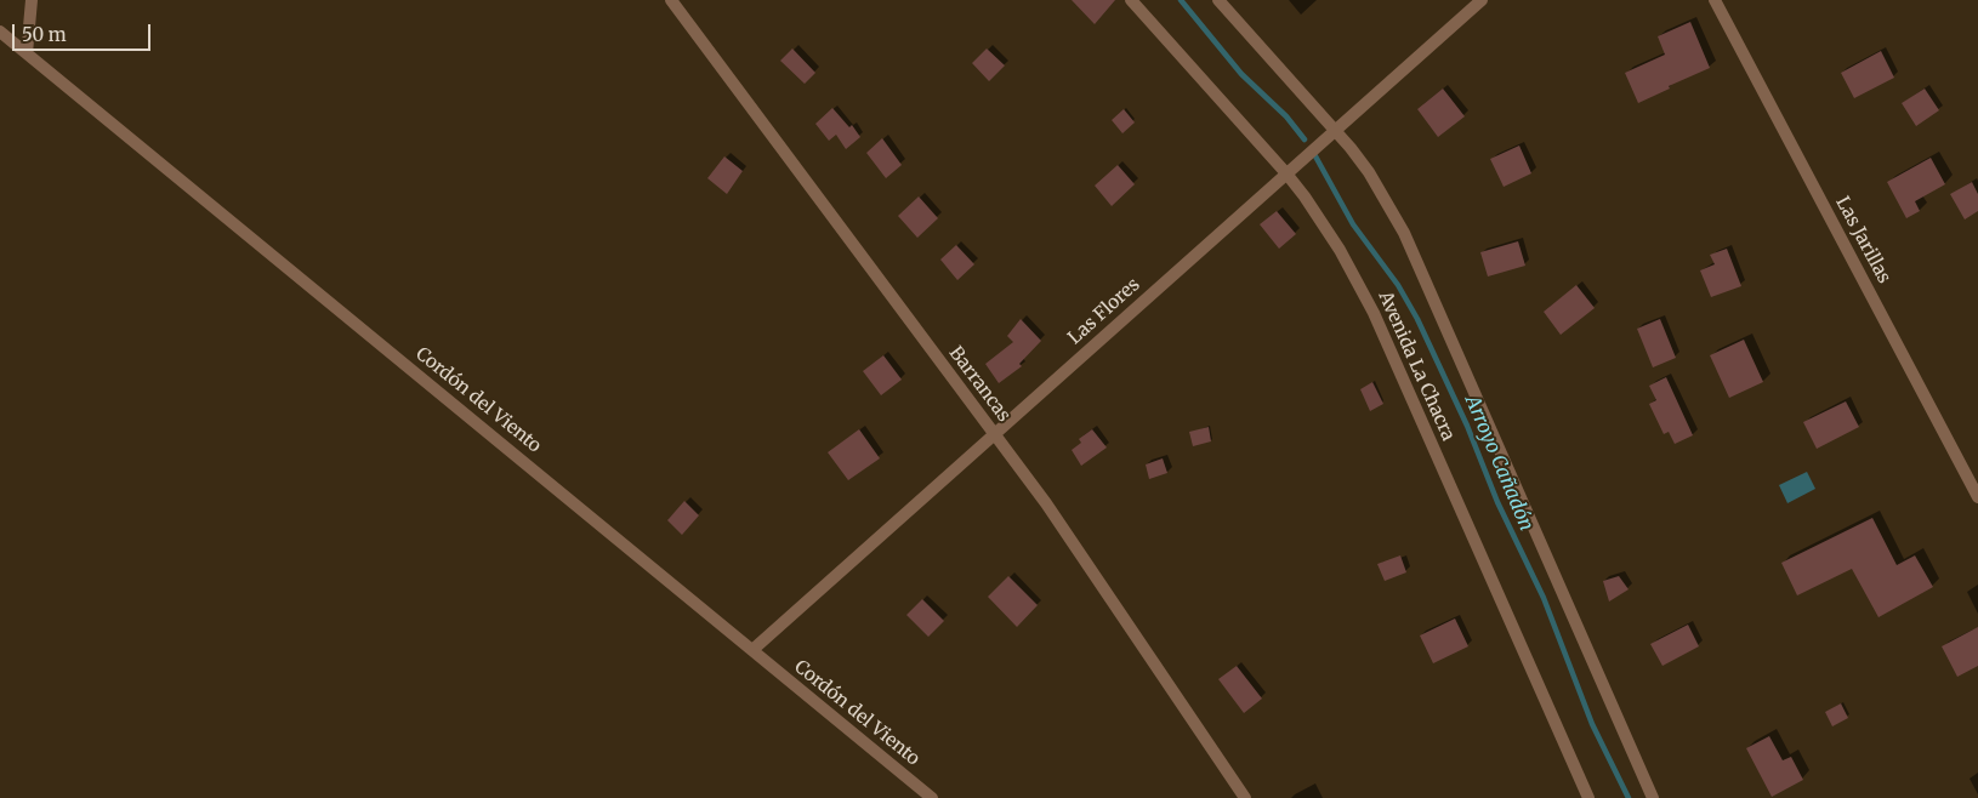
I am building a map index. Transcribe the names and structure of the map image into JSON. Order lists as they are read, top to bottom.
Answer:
{
  "streets": {
    "street": [
      "Las Jarillas",
      "Las Flores",
      "Avenida La Chacra",
      "Barrancas",
      "Cordón del Viento"
    ]
  },
  "crossings": [
    ["Las Flores", "Avenida La Chacra"],
    ["Las Flores", "Barrancas"],
    ["Las Flores", "Cordón del Viento"]
  ],
  "water": ["Arroyo Cañadón"],
  "scale_bar": "50 m"
}
